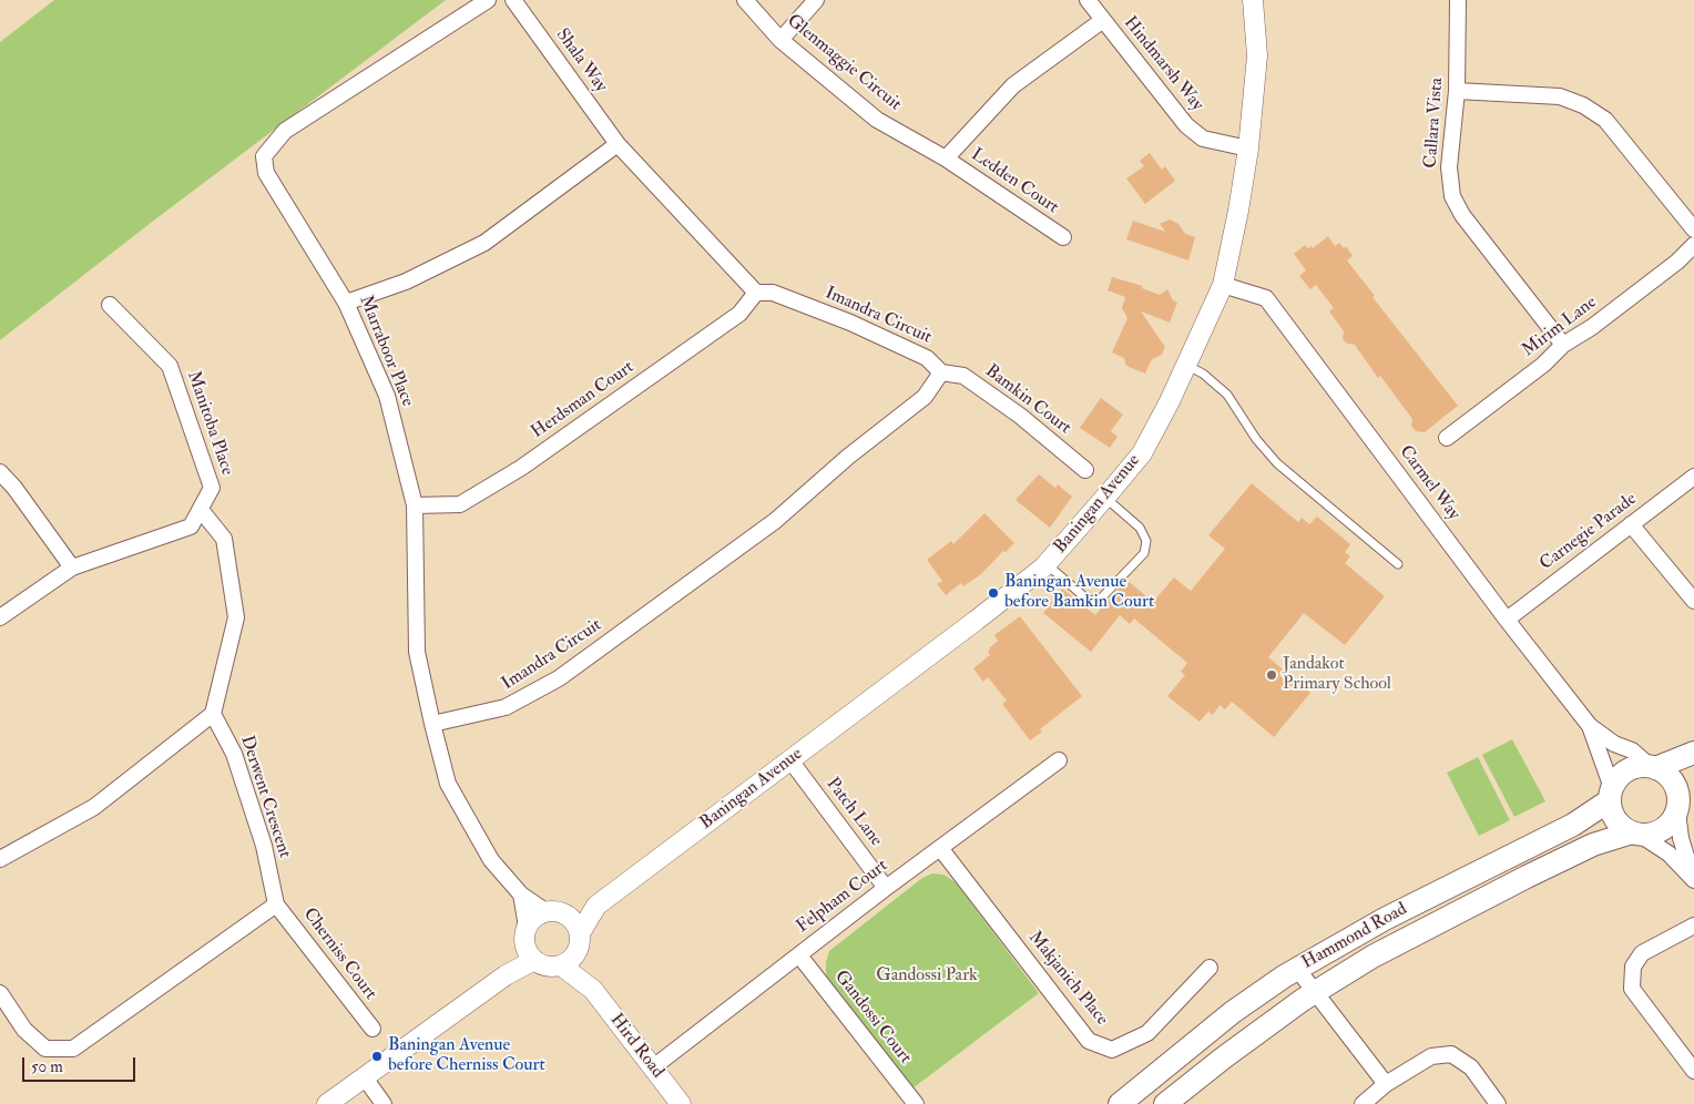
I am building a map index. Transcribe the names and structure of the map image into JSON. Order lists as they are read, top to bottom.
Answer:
{
  "streets": {
    "main road": ["Hammond Road"],
    "street": [
      "Shala Way",
      "Glenmaggie Circuit",
      "Hindmarsh Way",
      "Callara Vista",
      "Ledden Court",
      "Imandra Circuit",
      "Mirim Lane",
      "Marraboor Place",
      "Herdsman Court",
      "Bamkin Court",
      "Manitoba Place",
      "Carmel Way",
      "Baningan Avenue",
      "Carnegie Parade",
      "Derwent Crescent",
      "Patch Lane",
      "Felpham Court",
      "Cherniss Court",
      "Makjanich Place",
      "Gandossi Court",
      "Hird Road"
    ]
  },
  "crossings": [
    ["Glenmaggie Circuit", "Ledden Court"],
    ["Hindmarsh Way", "Baningan Avenue"],
    ["Callara Vista", "Mirim Lane"],
    ["Imandra Circuit", "Marraboor Place"],
    ["Imandra Circuit", "Herdsman Court"],
    ["Imandra Circuit", "Bamkin Court"],
    ["Marraboor Place", "Herdsman Court"],
    ["Marraboor Place", "Baningan Avenue"],
    ["Marraboor Place", "Hird Road"],
    ["Carmel Way", "Baningan Avenue"],
    ["Carmel Way", "Carnegie Parade"],
    ["Carmel Way", "Hammond Road"],
    ["Baningan Avenue", "Patch Lane"],
    ["Baningan Avenue", "Hird Road"],
    ["Derwent Crescent", "Cherniss Court"],
    ["Patch Lane", "Felpham Court"],
    ["Felpham Court", "Makjanich Place"],
    ["Felpham Court", "Gandossi Court"],
    ["Felpham Court", "Hird Road"]
  ],
  "parks": ["Gandossi Park"],
  "places": ["Baningan Avenue before Bamkin Court", "Jandakot Primary School", "Baningan Avenue before Cherniss Court"],
  "scale_bar": "50 m"
}
